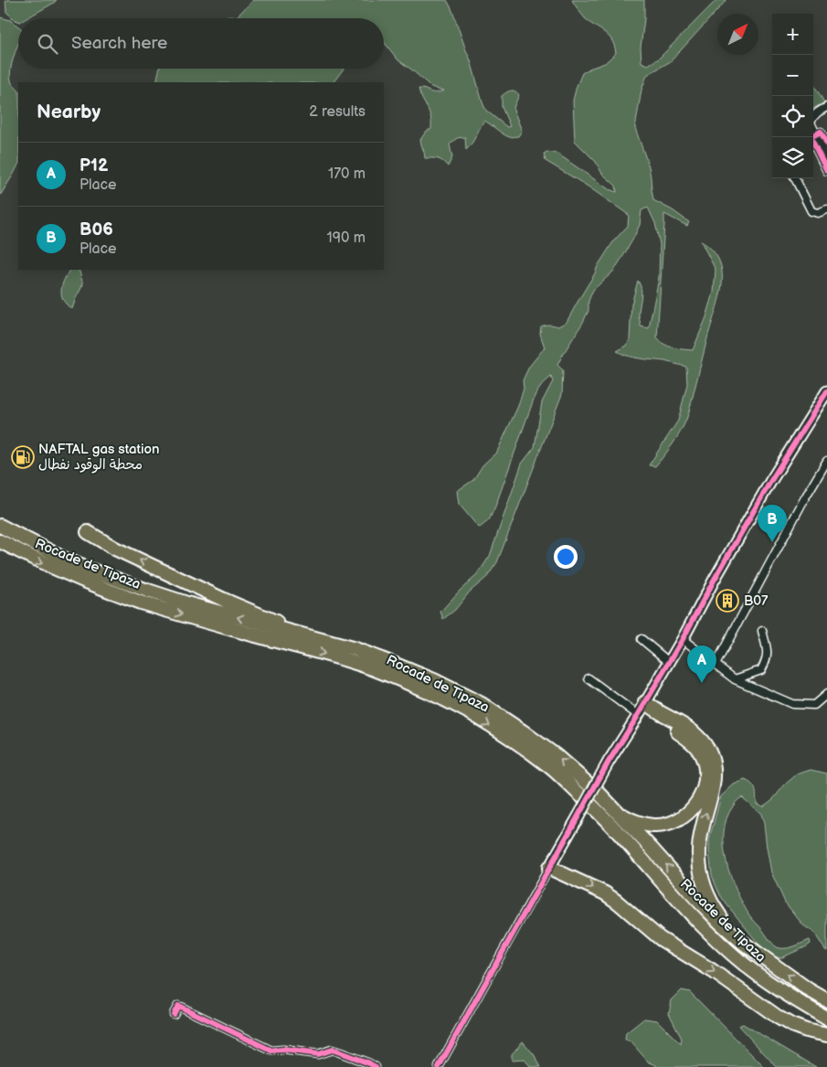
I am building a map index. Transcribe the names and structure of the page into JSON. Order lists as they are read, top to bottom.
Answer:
{
  "streets": {
    "highway": ["Rocade de Tipaza"]
  },
  "places": {
    "fuel station": ["NAFTAL gas station محطة الوقود نفطال"],
    "building": ["B07"]
  },
  "north": "top right",
  "page": {
    "map_buttons": ["+", "−"],
    "search": "Search here",
    "heading": ["Nearby", "2 results"],
    "list": [
      {
        "mark": "A",
        "name": "P12",
        "note": "Place",
        "value": "170 m"
      },
      {
        "mark": "B",
        "name": "B06",
        "note": "Place",
        "value": "190 m"
      }
    ],
    "pins": ["B", "A"]
  }
}
